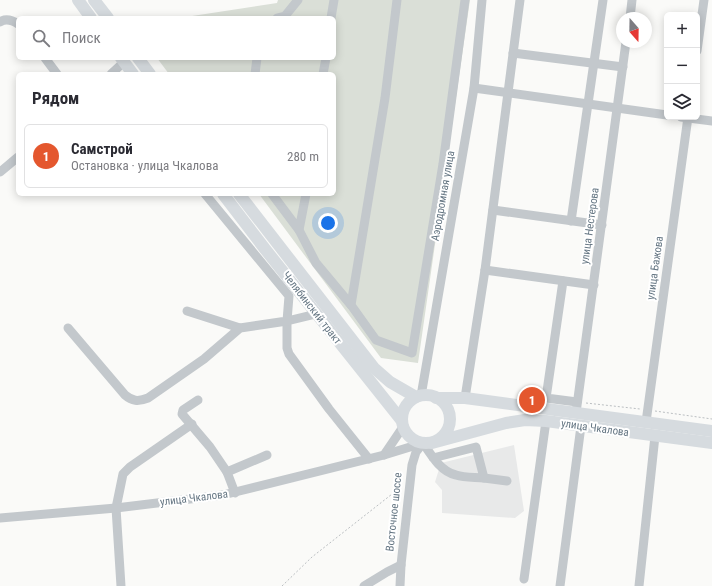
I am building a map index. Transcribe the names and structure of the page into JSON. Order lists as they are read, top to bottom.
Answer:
{
  "streets": {
    "main road": ["Челябинский тракт", "улица Чкалова"],
    "street": [
      "Аэродромная улица",
      "улица Нестерова",
      "улица Бажова",
      "Восточное шоссе"
    ]
  },
  "crossings": [
    ["Аэродромная улица", "Челябинский тракт"],
    ["Аэродромная улица", "улица Чкалова"],
    ["Аэродромная улица", "Восточное шоссе"],
    ["улица Нестерова", "улица Чкалова"],
    ["улица Бажова", "улица Чкалова"],
    ["Челябинский тракт", "улица Чкалова"],
    ["Челябинский тракт", "Восточное шоссе"],
    ["улица Чкалова", "Восточное шоссе"]
  ],
  "north": "bottom",
  "page": {
    "map_buttons": ["+", "−"],
    "search": "Поиск",
    "heading": "Рядом",
    "list": [
      {
        "mark": "1",
        "name": "Самстрой",
        "note": "Остановка · улица Чкалова",
        "value": "280 m"
      }
    ],
    "pins": "1"
  }
}
